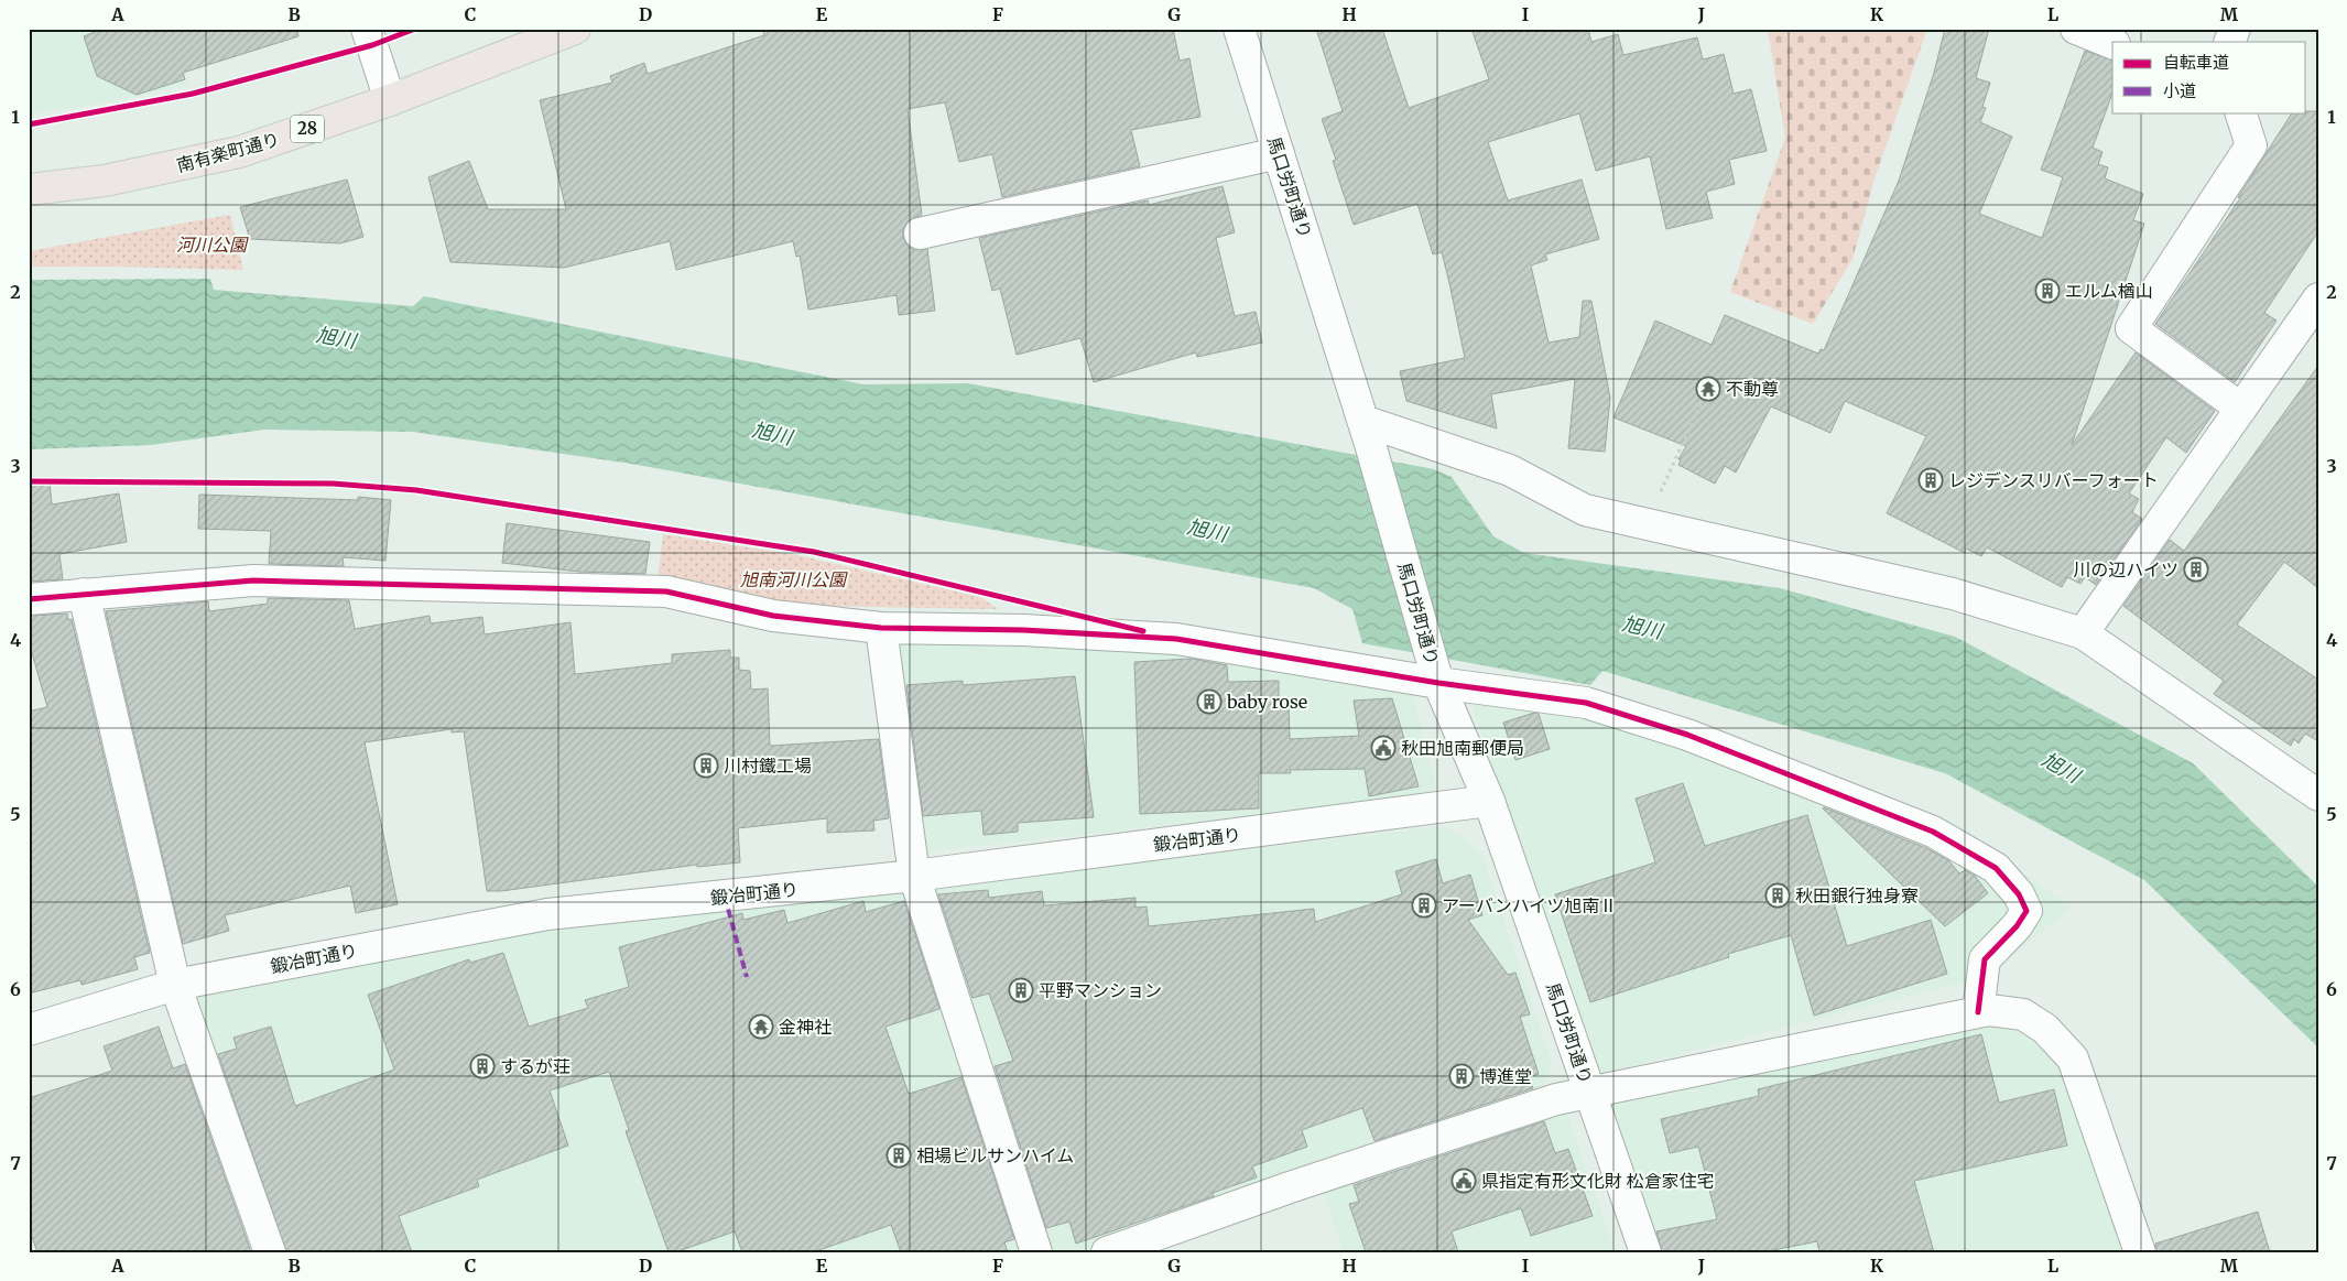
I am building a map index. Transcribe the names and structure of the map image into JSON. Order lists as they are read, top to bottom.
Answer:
{
  "streets": {
    "main road": ["28", "南有楽町通り"],
    "street": ["馬口労町通り", "鍛冶町通り"]
  },
  "crossings": [
    ["馬口労町通り", "鍛冶町通り"]
  ],
  "water": ["旭川"],
  "parks": ["河川公園", "旭南河川公園"],
  "places": {
    "building": [
      "エルム楢山",
      "レジデンスリバーフォート",
      "川の辺ハイツ",
      "baby rose",
      "川村鐵工場",
      "秋田銀行独身寮",
      "アーバンハイツ旭南Ⅱ",
      "平野マンション",
      "するが荘",
      "博進堂",
      "相場ビルサンハイム"
    ],
    "temple": ["不動尊", "金神社"],
    "public building": ["秋田旭南郵便局", "県指定有形文化財 松倉家住宅"]
  },
  "legend": ["自転車道", "小道"],
  "grid": {
    "columns": [
      "A",
      "B",
      "C",
      "D",
      "E",
      "F",
      "G",
      "H",
      "I",
      "J",
      "K",
      "L",
      "M"
    ],
    "rows": [
      "1",
      "2",
      "3",
      "4",
      "5",
      "6",
      "7"
    ]
  }
}
